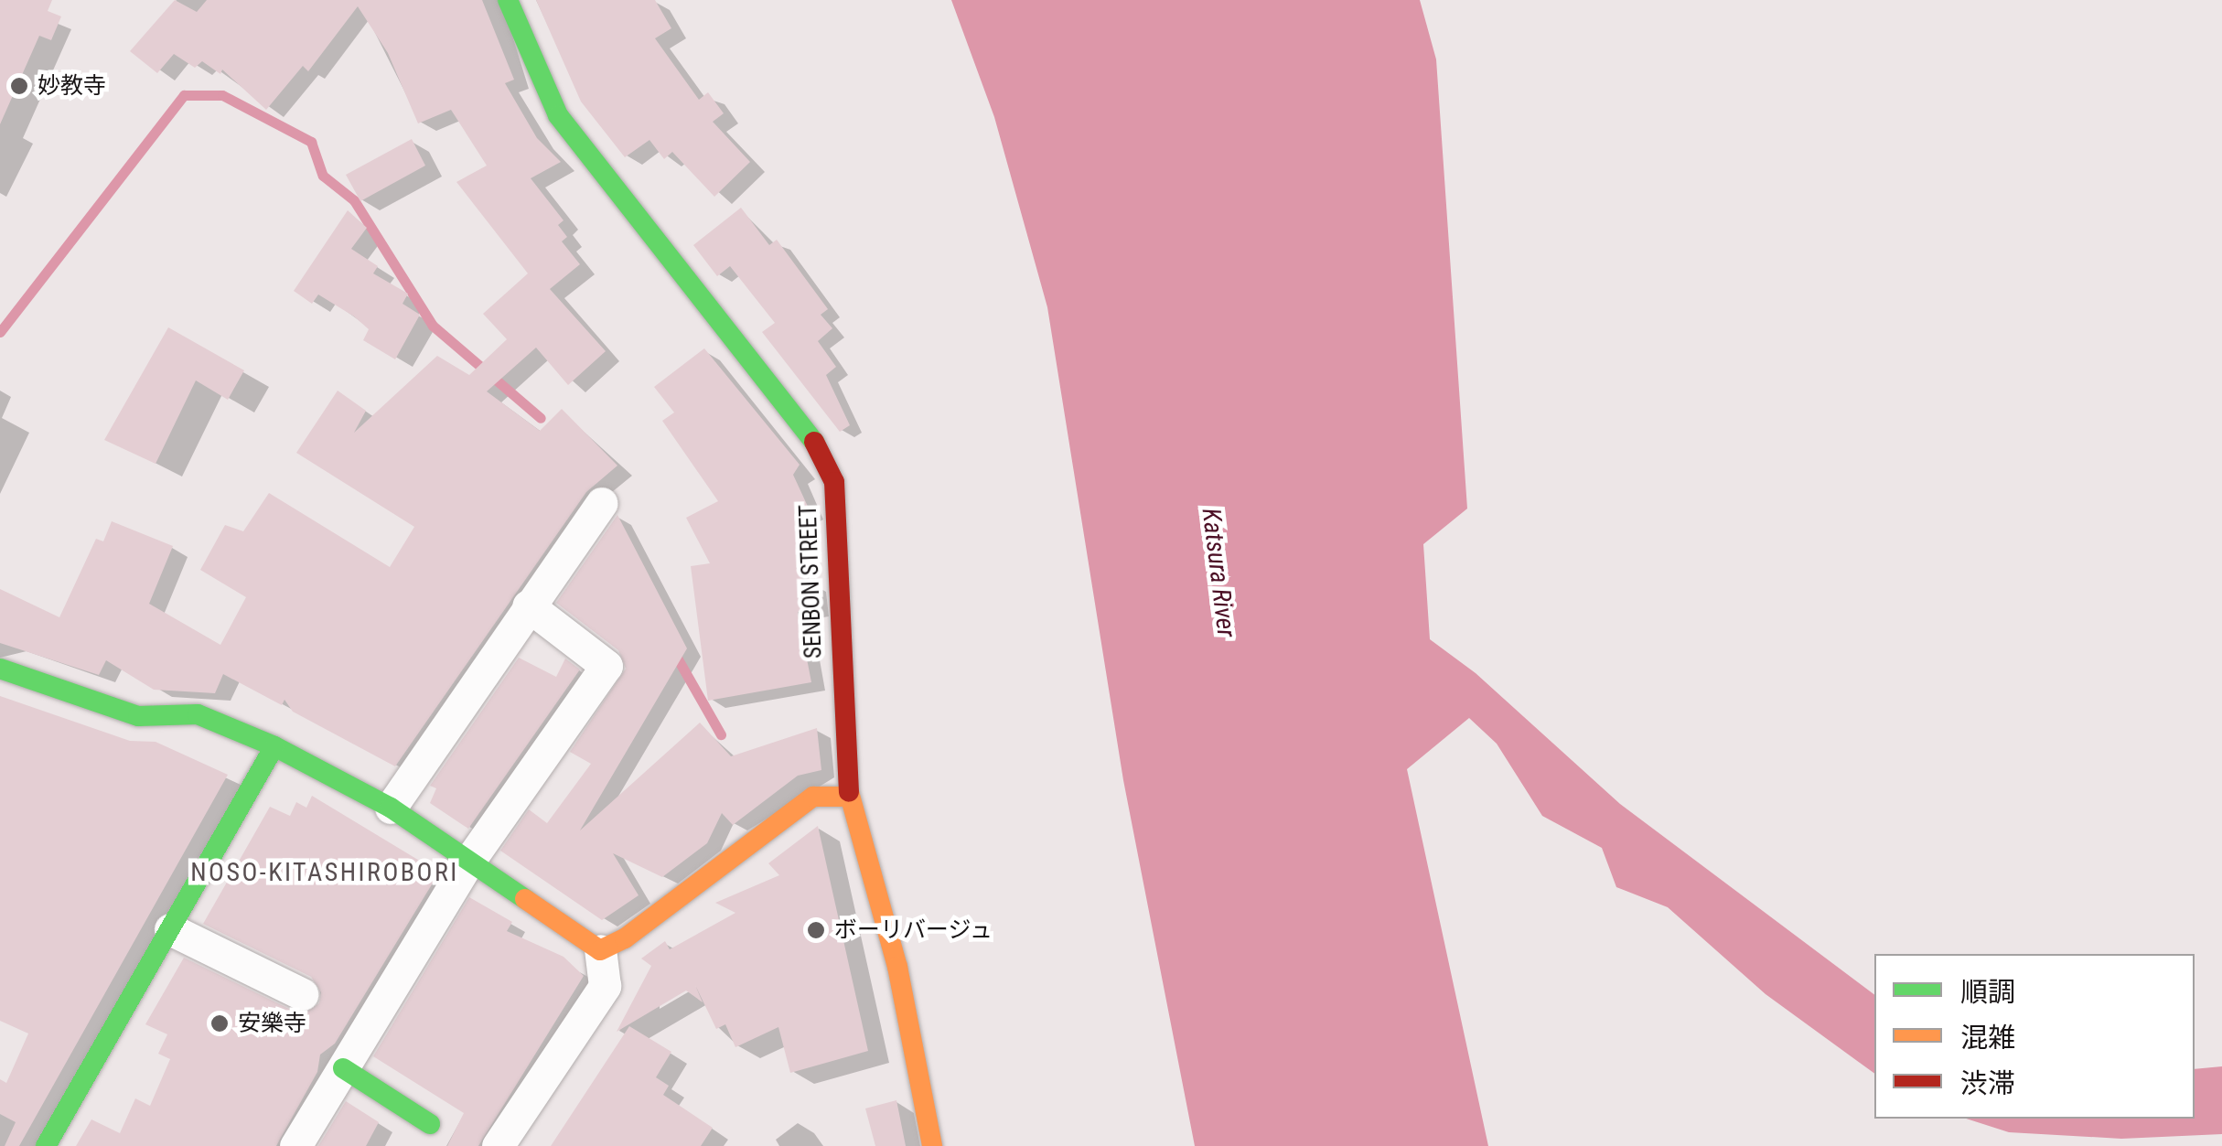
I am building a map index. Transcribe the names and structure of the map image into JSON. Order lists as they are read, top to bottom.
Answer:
{
  "streets": {
    "street": ["SENBON STREET"]
  },
  "districts": ["NOSO-KITASHIROBORI"],
  "water": ["Katsura River"],
  "places": ["妙教寺", "ボーリバージュ", "安樂寺"],
  "legend": ["順調", "混雑", "渋滞"]
}
